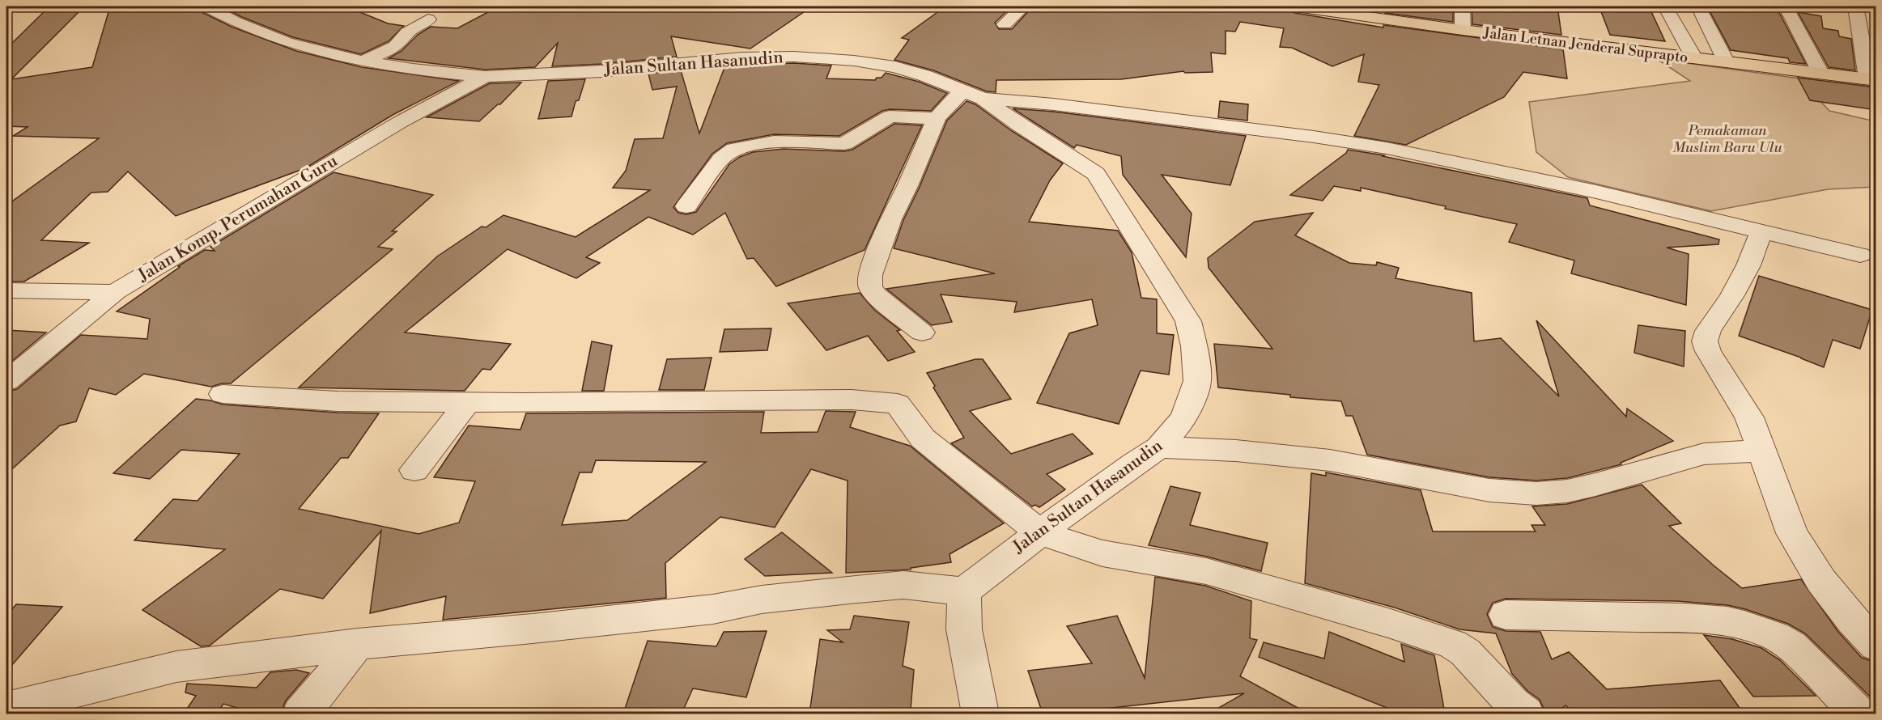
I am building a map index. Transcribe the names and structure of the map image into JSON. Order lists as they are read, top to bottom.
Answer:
{
  "streets": {
    "main road": ["Jalan Letnan Jenderal Suprapto"],
    "street": ["Jalan Sultan Hasanudin", "Jalan Komp. Perumahan Guru"]
  },
  "crossings": [
    ["Jalan Sultan Hasanudin", "Jalan Komp. Perumahan Guru"]
  ],
  "parks": ["Pemakaman Muslim Baru Ulu"]
}
